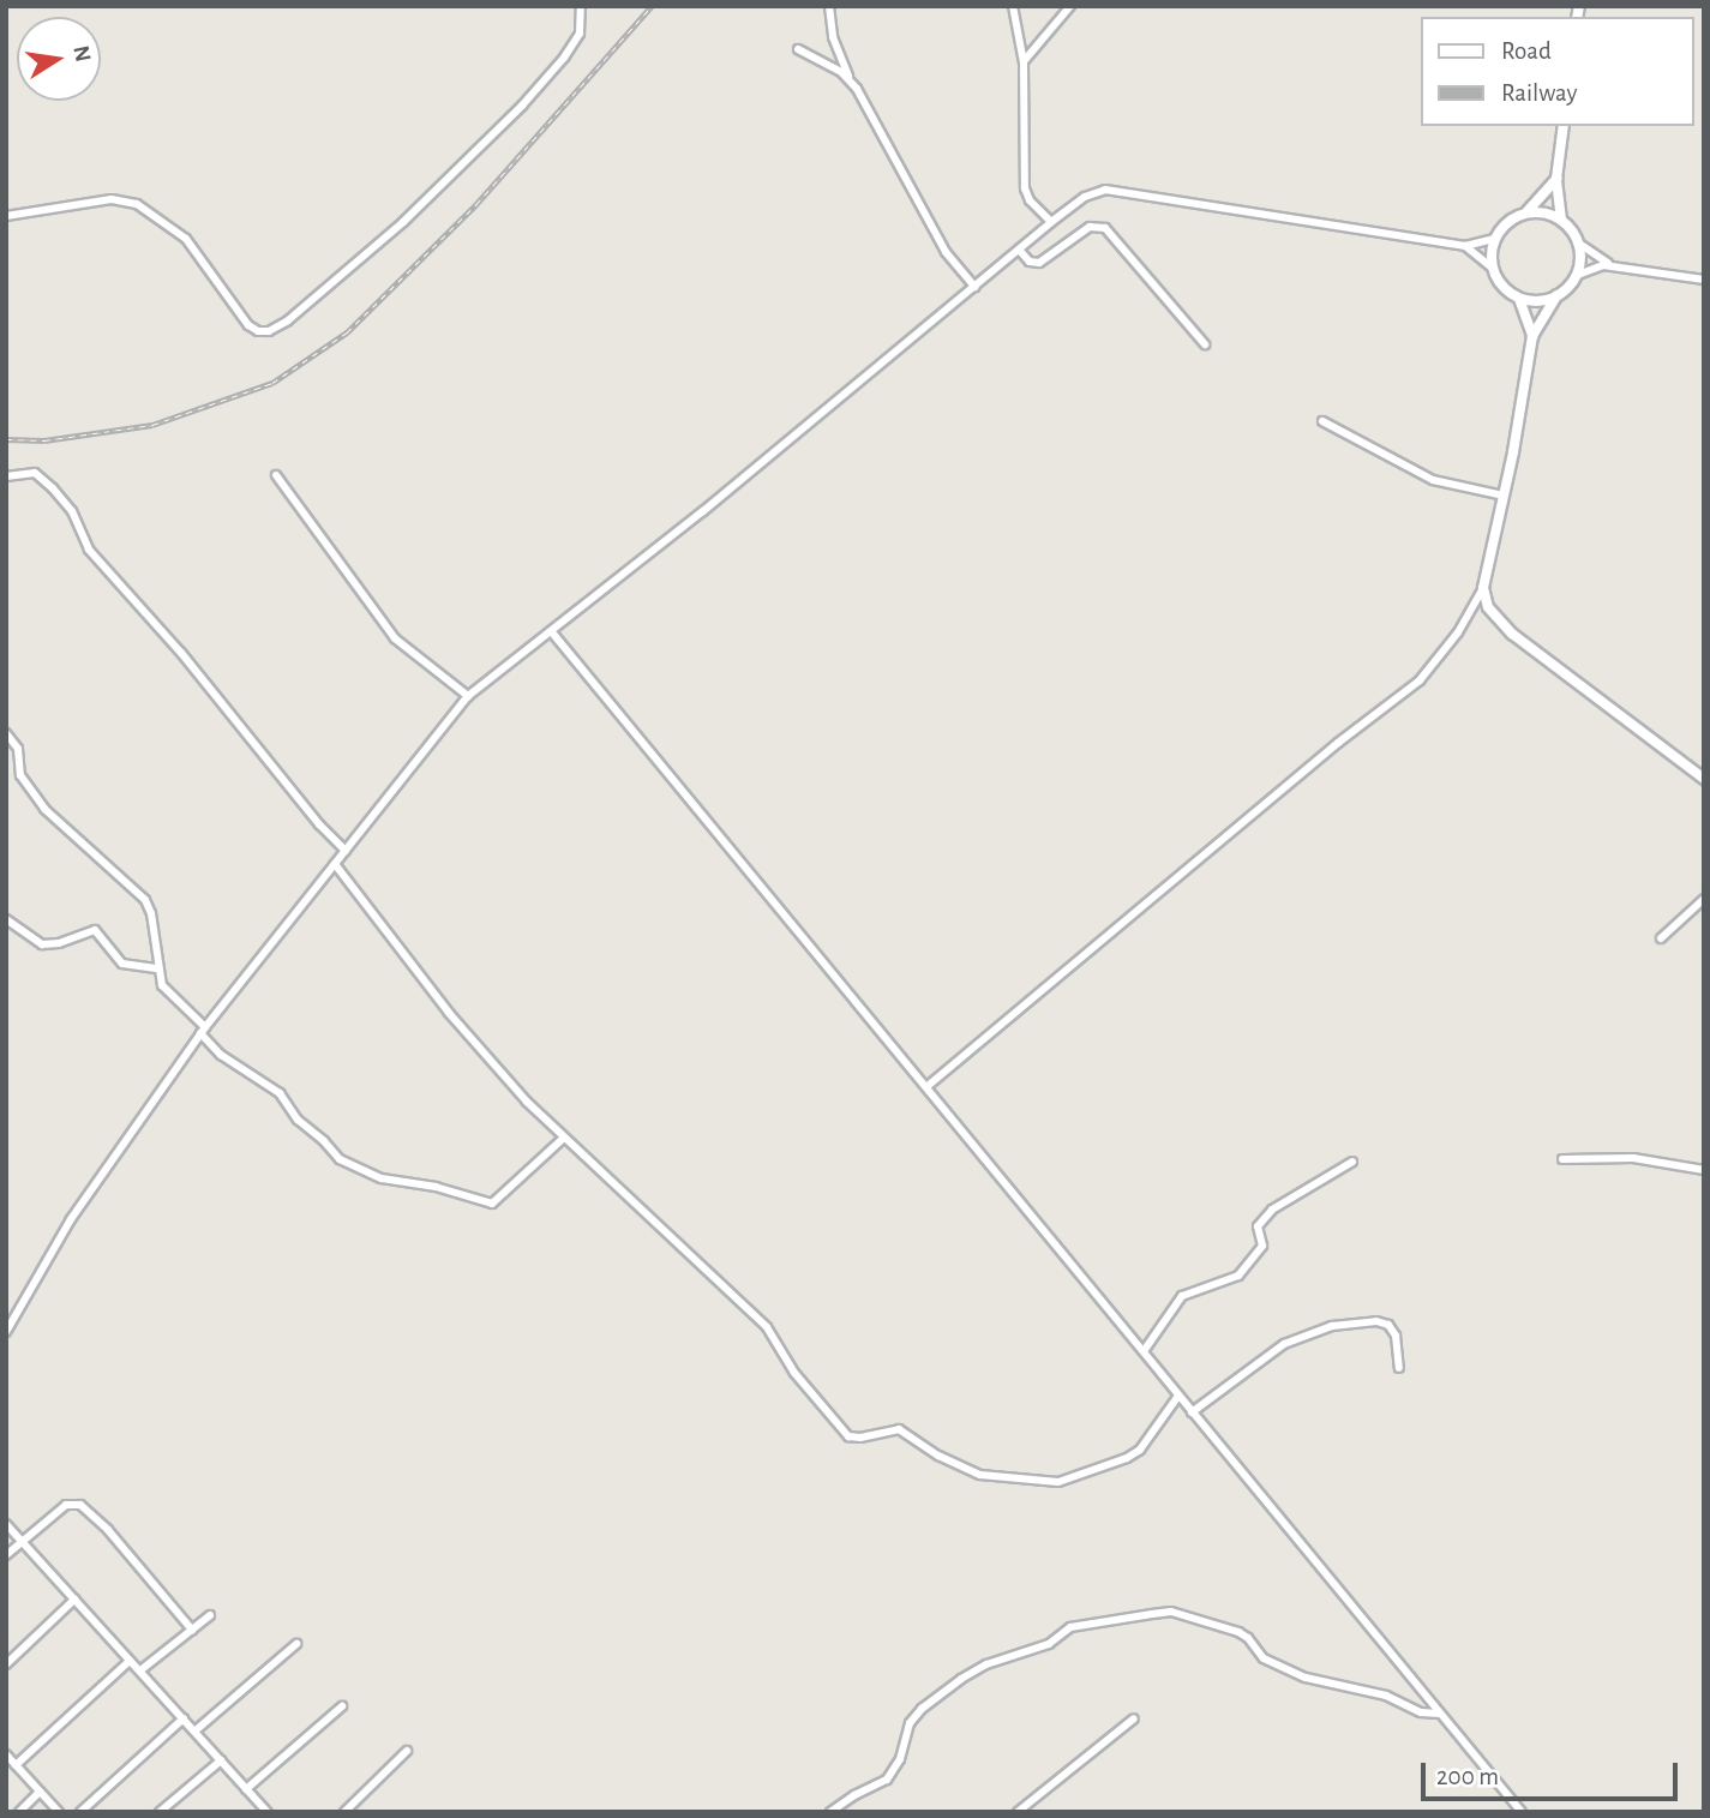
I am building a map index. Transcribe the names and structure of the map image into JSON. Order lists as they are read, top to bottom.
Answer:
{
  "legend": ["Road", "Railway"],
  "scale_bar": "200 m",
  "north": "right"
}
